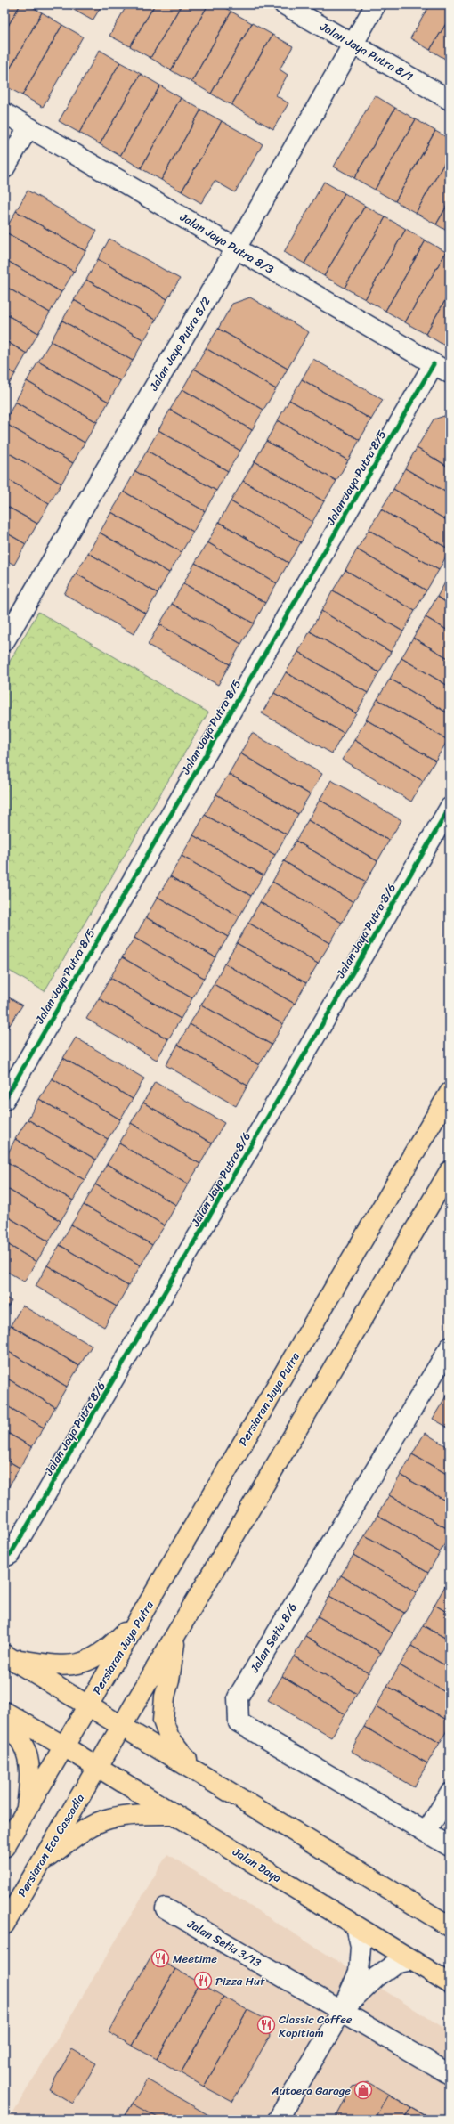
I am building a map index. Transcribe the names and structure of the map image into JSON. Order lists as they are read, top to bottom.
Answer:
{
  "streets": {
    "main road": ["Persiaran Jaya Putra", "Persiaran Eco Cascadia", "Jalan Daya"],
    "street": [
      "Jalan Jaya Putra 8/1",
      "Jalan Jaya Putra 8/3",
      "Jalan Jaya Putra 8/2",
      "Jalan Jaya Putra 8/5",
      "Jalan Jaya Putra 8/6",
      "Jalan Setia 8/6",
      "Jalan Setia 3/13"
    ]
  },
  "crossings": [
    ["Jalan Jaya Putra 8/1", "Jalan Jaya Putra 8/2"],
    ["Jalan Jaya Putra 8/3", "Jalan Jaya Putra 8/2"],
    ["Jalan Jaya Putra 8/3", "Jalan Jaya Putra 8/5"],
    ["Persiaran Jaya Putra", "Jalan Daya"],
    ["Persiaran Eco Cascadia", "Jalan Daya"]
  ],
  "places": {
    "restaurant": ["Meetime", "Pizza Hut", "Classic Coffee Kopitiam"],
    "shop": ["Autoera Garage"]
  }
}
